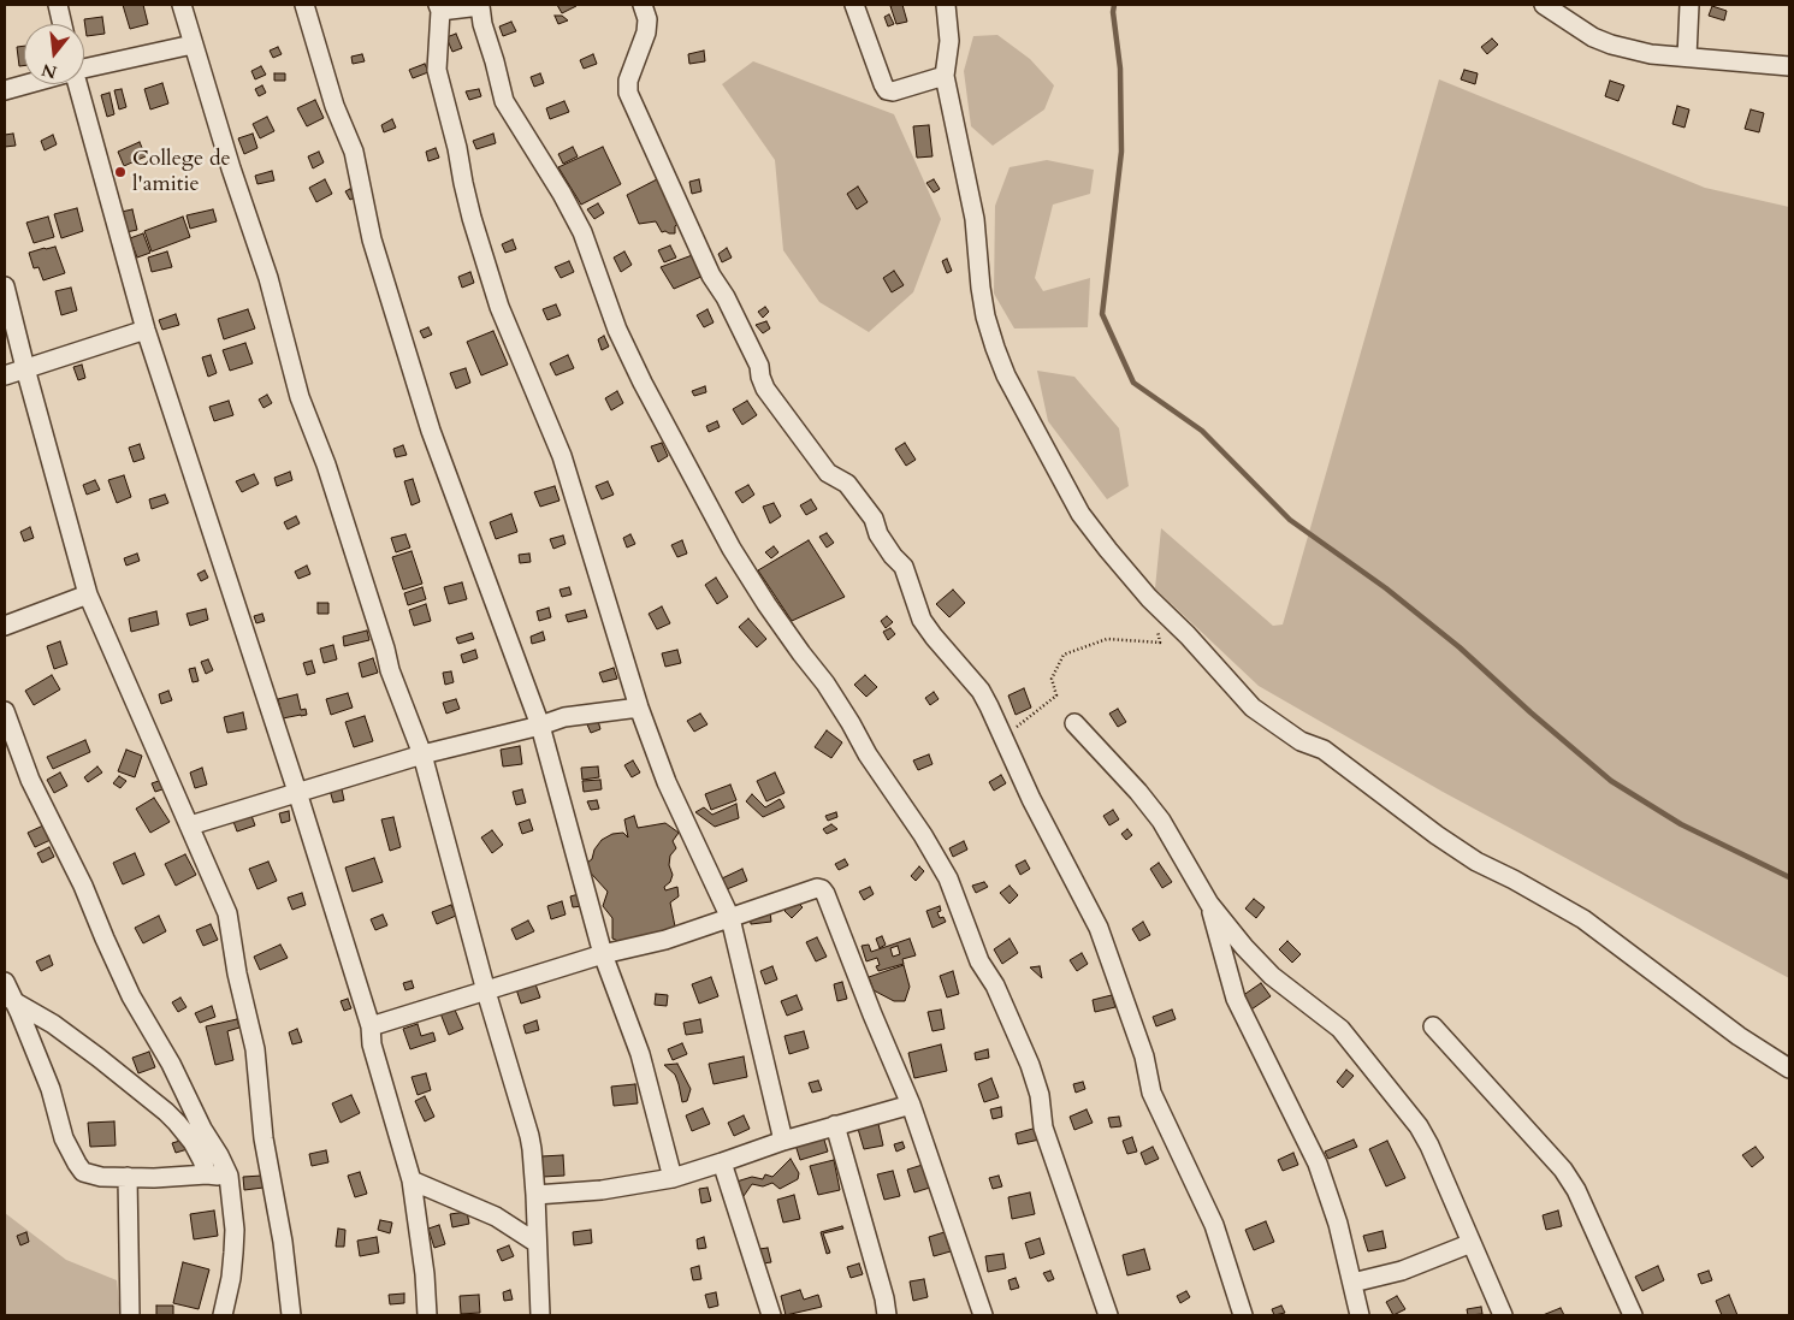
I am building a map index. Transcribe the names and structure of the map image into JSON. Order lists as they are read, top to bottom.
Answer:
{
  "places": ["College de l'amitie"],
  "north": "bottom"
}
